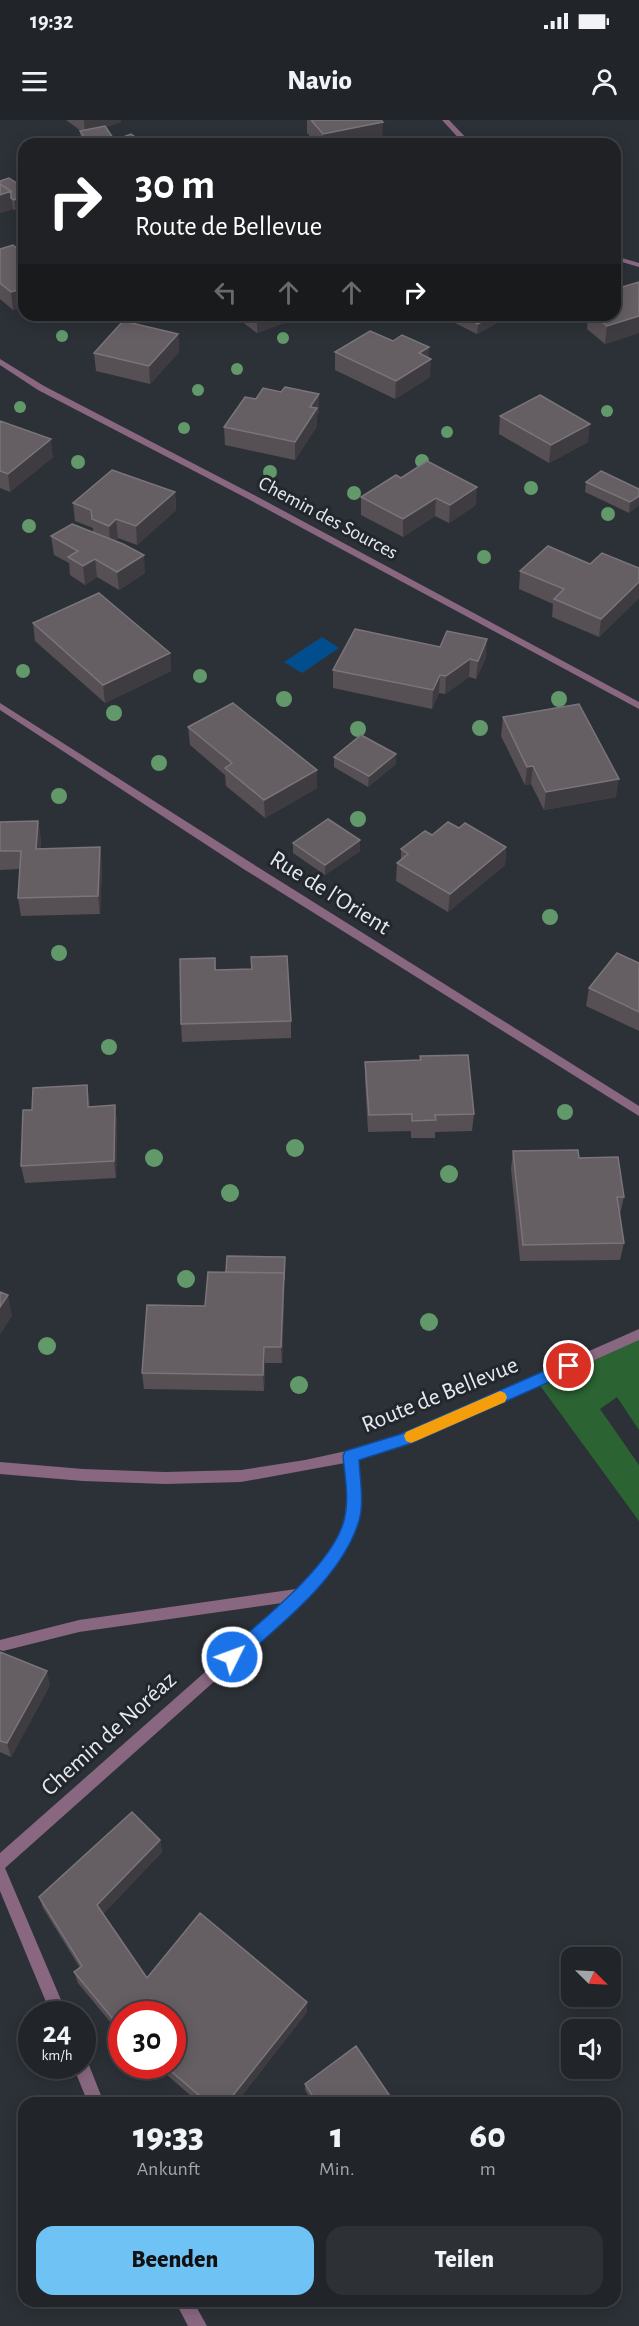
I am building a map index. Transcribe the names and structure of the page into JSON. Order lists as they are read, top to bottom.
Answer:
{
  "streets": {
    "street": [
      "Chemin des Sources",
      "Rue de l'Orient",
      "Route de Bellevue",
      "Chemin de Noréaz"
    ]
  },
  "crossings": [
    ["Route de Bellevue", "Chemin de Noréaz"]
  ],
  "north": "bottom right",
  "page": {
    "status": "19:32",
    "header": "Navio",
    "turn": ["30 m", "Route de Bellevue"],
    "speed": "24 km/h",
    "limit": "30",
    "eta": [
      "19:33",
      "Ankunft",
      "1",
      "Min.",
      "60",
      "m"
    ],
    "buttons": ["Beenden", "Teilen"]
  }
}
